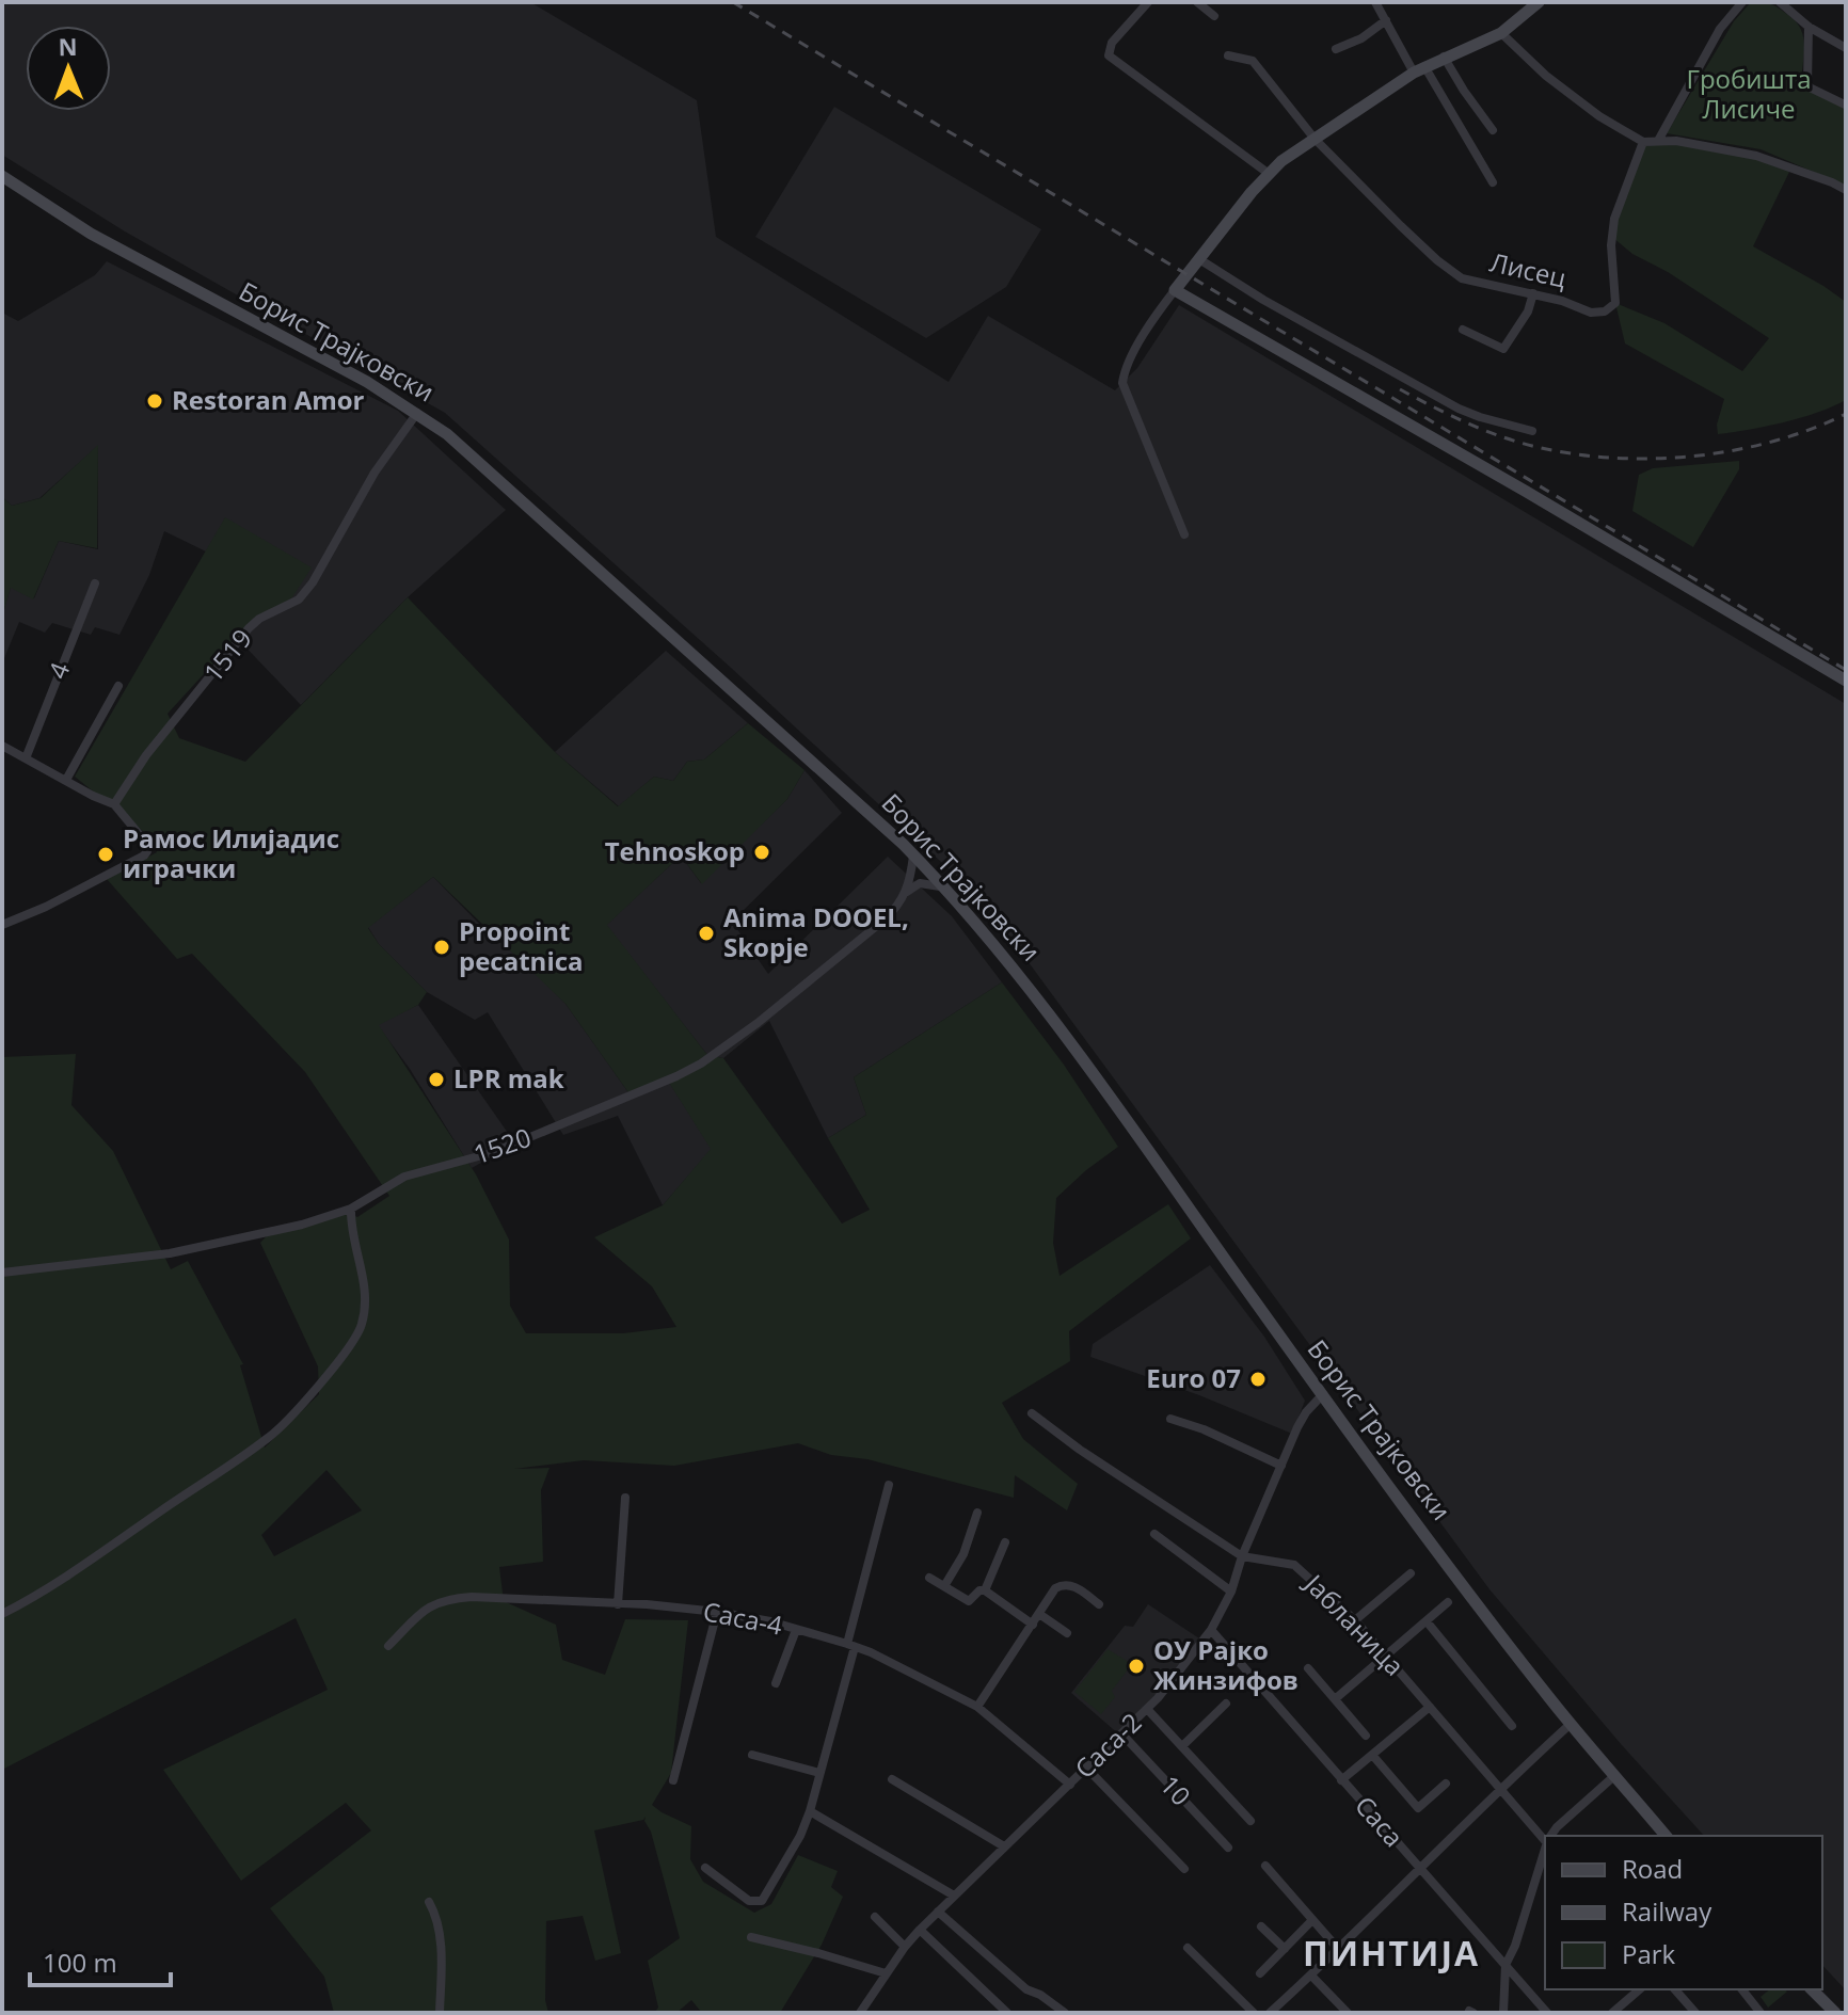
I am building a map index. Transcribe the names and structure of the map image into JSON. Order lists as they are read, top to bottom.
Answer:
{
  "streets": {
    "main road": ["Борис Трајковски"],
    "street": [
      "Лисец",
      "1519",
      "4",
      "1520",
      "Саса-4",
      "Јабланица",
      "Саса-2",
      "10",
      "Саса"
    ]
  },
  "crossings": [
    ["Борис Трајковски", "1519"],
    ["Борис Трајковски", "Саса-2"],
    ["Саса-4", "Саса-2"],
    ["Јабланица", "Саса-2"],
    ["Саса-2", "10"],
    ["Саса-2", "Саса"]
  ],
  "districts": ["ПИНТИЈА"],
  "parks": ["Гробишта Лисиче"],
  "places": [
    "Restoran Amor",
    "Tehnoskop",
    "Рамос Илијадис играчки",
    "Anima DOOEL, Skopje",
    "Propoint pecatnica",
    "LPR mak",
    "Euro 07",
    "ОУ Рајко Жинзифов"
  ],
  "legend": ["Road", "Railway", "Park"],
  "scale_bar": "100 m",
  "north": "top"
}
